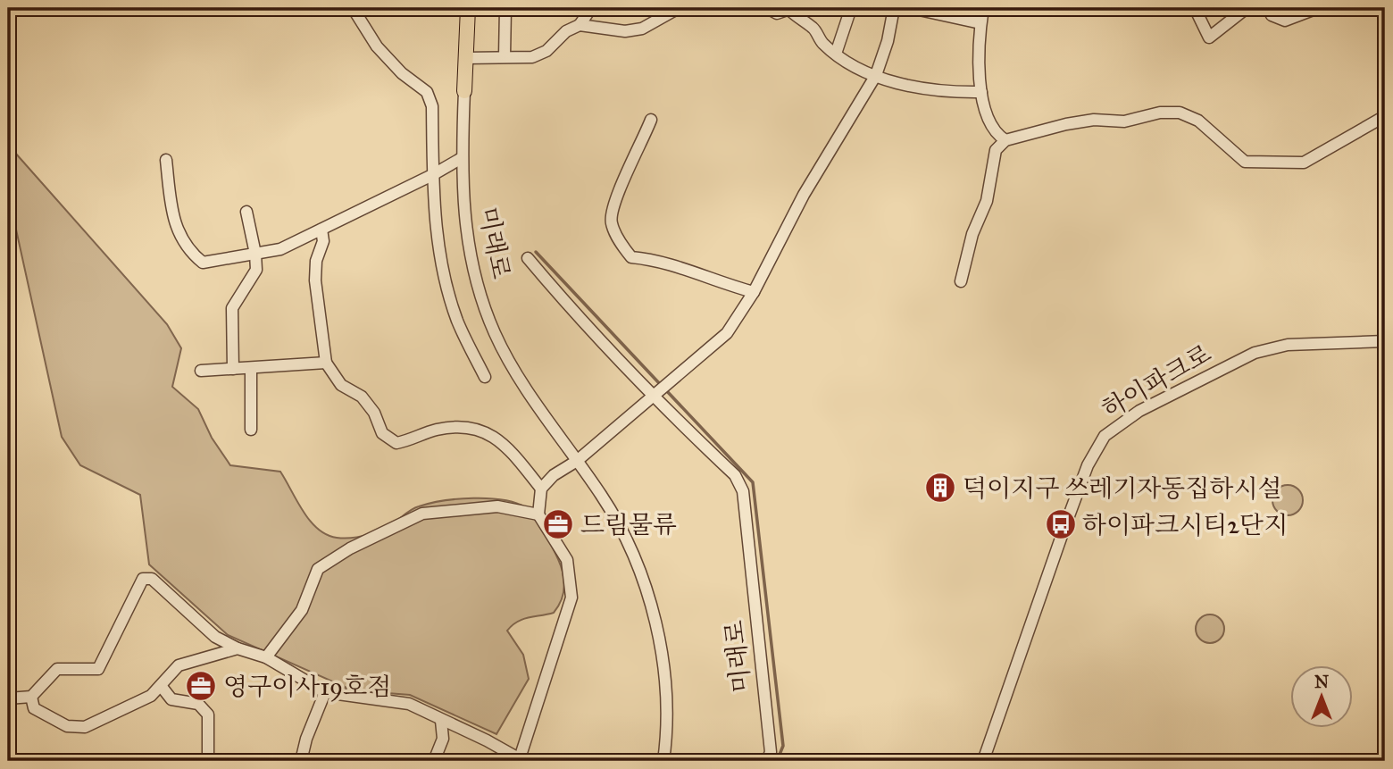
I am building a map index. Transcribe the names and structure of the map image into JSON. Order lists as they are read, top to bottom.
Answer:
{
  "streets": {
    "main road": ["미래로"],
    "street": ["하이파크로"]
  },
  "places": {
    "building": ["덕이지구 쓰레기자동집하시설"],
    "office": ["드림물류", "영구이사19호점"],
    "bus stop": ["하이파크시티2단지"]
  },
  "north": "top"
}
